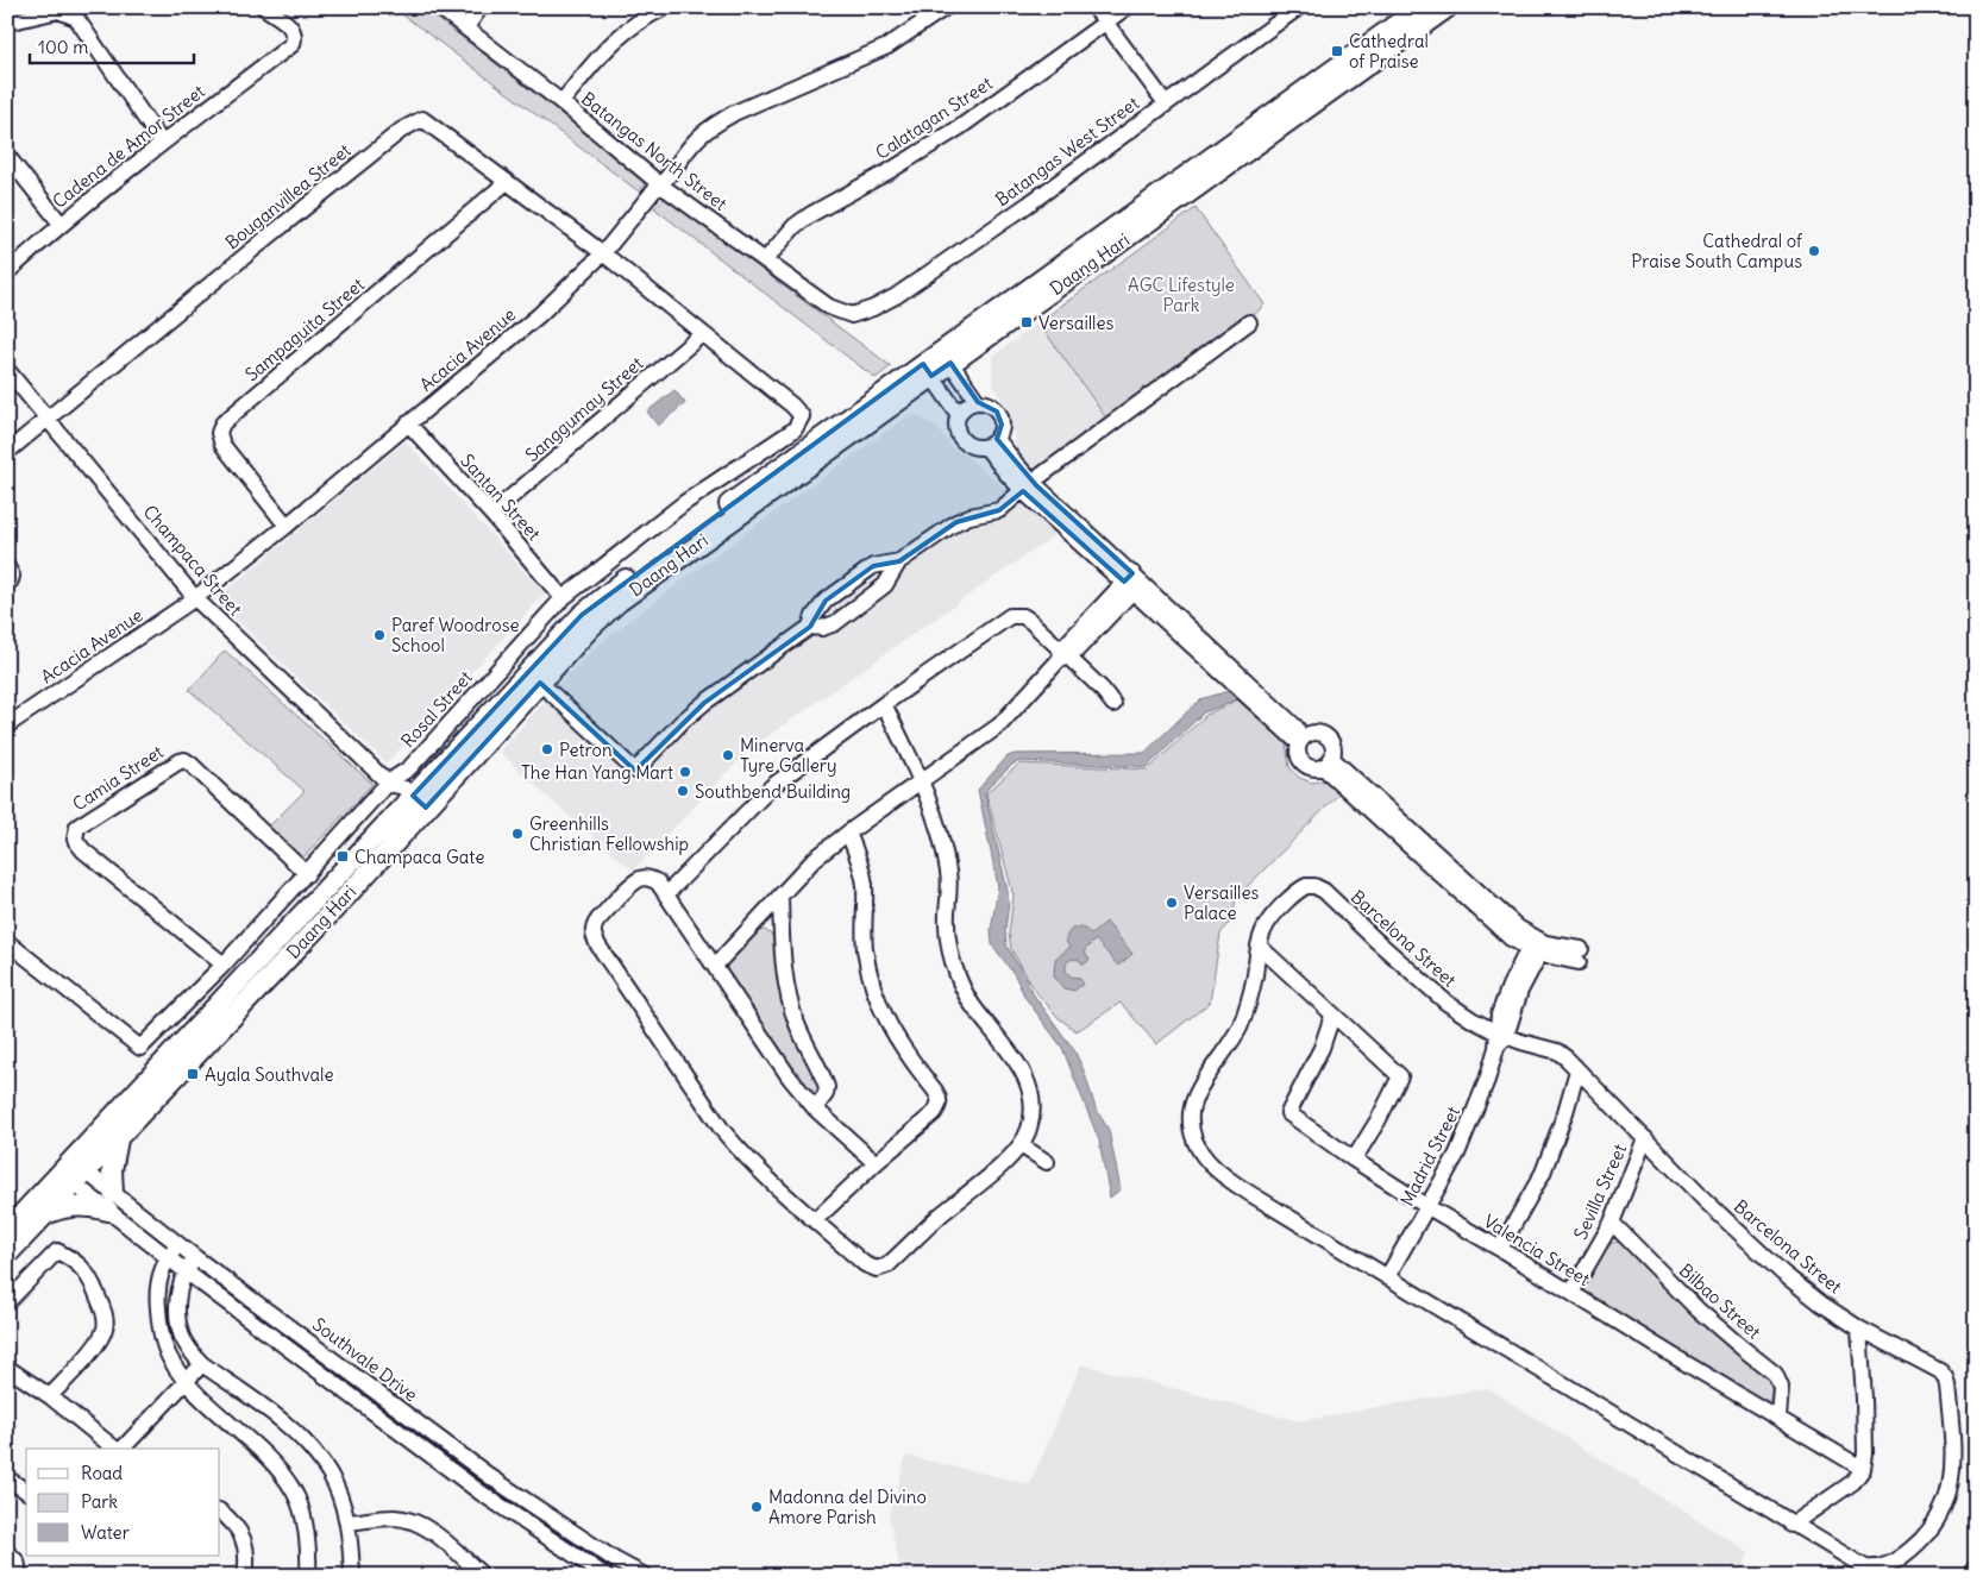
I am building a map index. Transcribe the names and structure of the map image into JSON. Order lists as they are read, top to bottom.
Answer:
{
  "streets": {
    "main road": ["Daang Hari"],
    "street": [
      "Calatagan Street",
      "Cadena de Amor Street",
      "Batangas North Street",
      "Batangas West Street",
      "Bouganvillea Street",
      "Sampaguita Street",
      "Acacia Avenue",
      "Sanggumay Street",
      "Santan Street",
      "Champaca Street",
      "Rosal Street",
      "Camia Street",
      "Barcelona Street",
      "Madrid Street",
      "Sevilla Street",
      "Valencia Street",
      "Bilbao Street",
      "Southvale Drive"
    ]
  },
  "crossings": [
    ["Calatagan Street", "Batangas North Street"],
    ["Batangas North Street", "Batangas West Street"],
    ["Batangas North Street", "Acacia Avenue"],
    ["Bouganvillea Street", "Sampaguita Street"],
    ["Bouganvillea Street", "Acacia Avenue"],
    ["Bouganvillea Street", "Champaca Street"],
    ["Bouganvillea Street", "Rosal Street"],
    ["Daang Hari", "Champaca Street"],
    ["Daang Hari", "Rosal Street"],
    ["Daang Hari", "Southvale Drive"],
    ["Sampaguita Street", "Acacia Avenue"],
    ["Acacia Avenue", "Santan Street"],
    ["Acacia Avenue", "Champaca Street"],
    ["Acacia Avenue", "Rosal Street"],
    ["Sanggumay Street", "Santan Street"],
    ["Sanggumay Street", "Rosal Street"],
    ["Santan Street", "Rosal Street"],
    ["Champaca Street", "Rosal Street"],
    ["Rosal Street", "Camia Street"],
    ["Barcelona Street", "Madrid Street"],
    ["Barcelona Street", "Sevilla Street"],
    ["Madrid Street", "Valencia Street"],
    ["Sevilla Street", "Valencia Street"],
    ["Sevilla Street", "Bilbao Street"],
    ["Valencia Street", "Bilbao Street"]
  ],
  "parks": ["AGC Lifestyle Park"],
  "places": {
    "transit": [
      "Cathedral of Praise",
      "Versailles",
      "Champaca Gate",
      "Ayala Southvale"
    ],
    "other": [
      "Cathedral of Praise South Campus",
      "Paref Woodrose School",
      "Petron",
      "Minerva Tyre Gallery",
      "The Han Yang Mart",
      "Southbend Building",
      "Greenhills Christian Fellowship",
      "Versailles Palace",
      "Madonna del Divino Amore Parish"
    ]
  },
  "legend": ["Road", "Park", "Water"],
  "scale_bar": "100 m"
}
